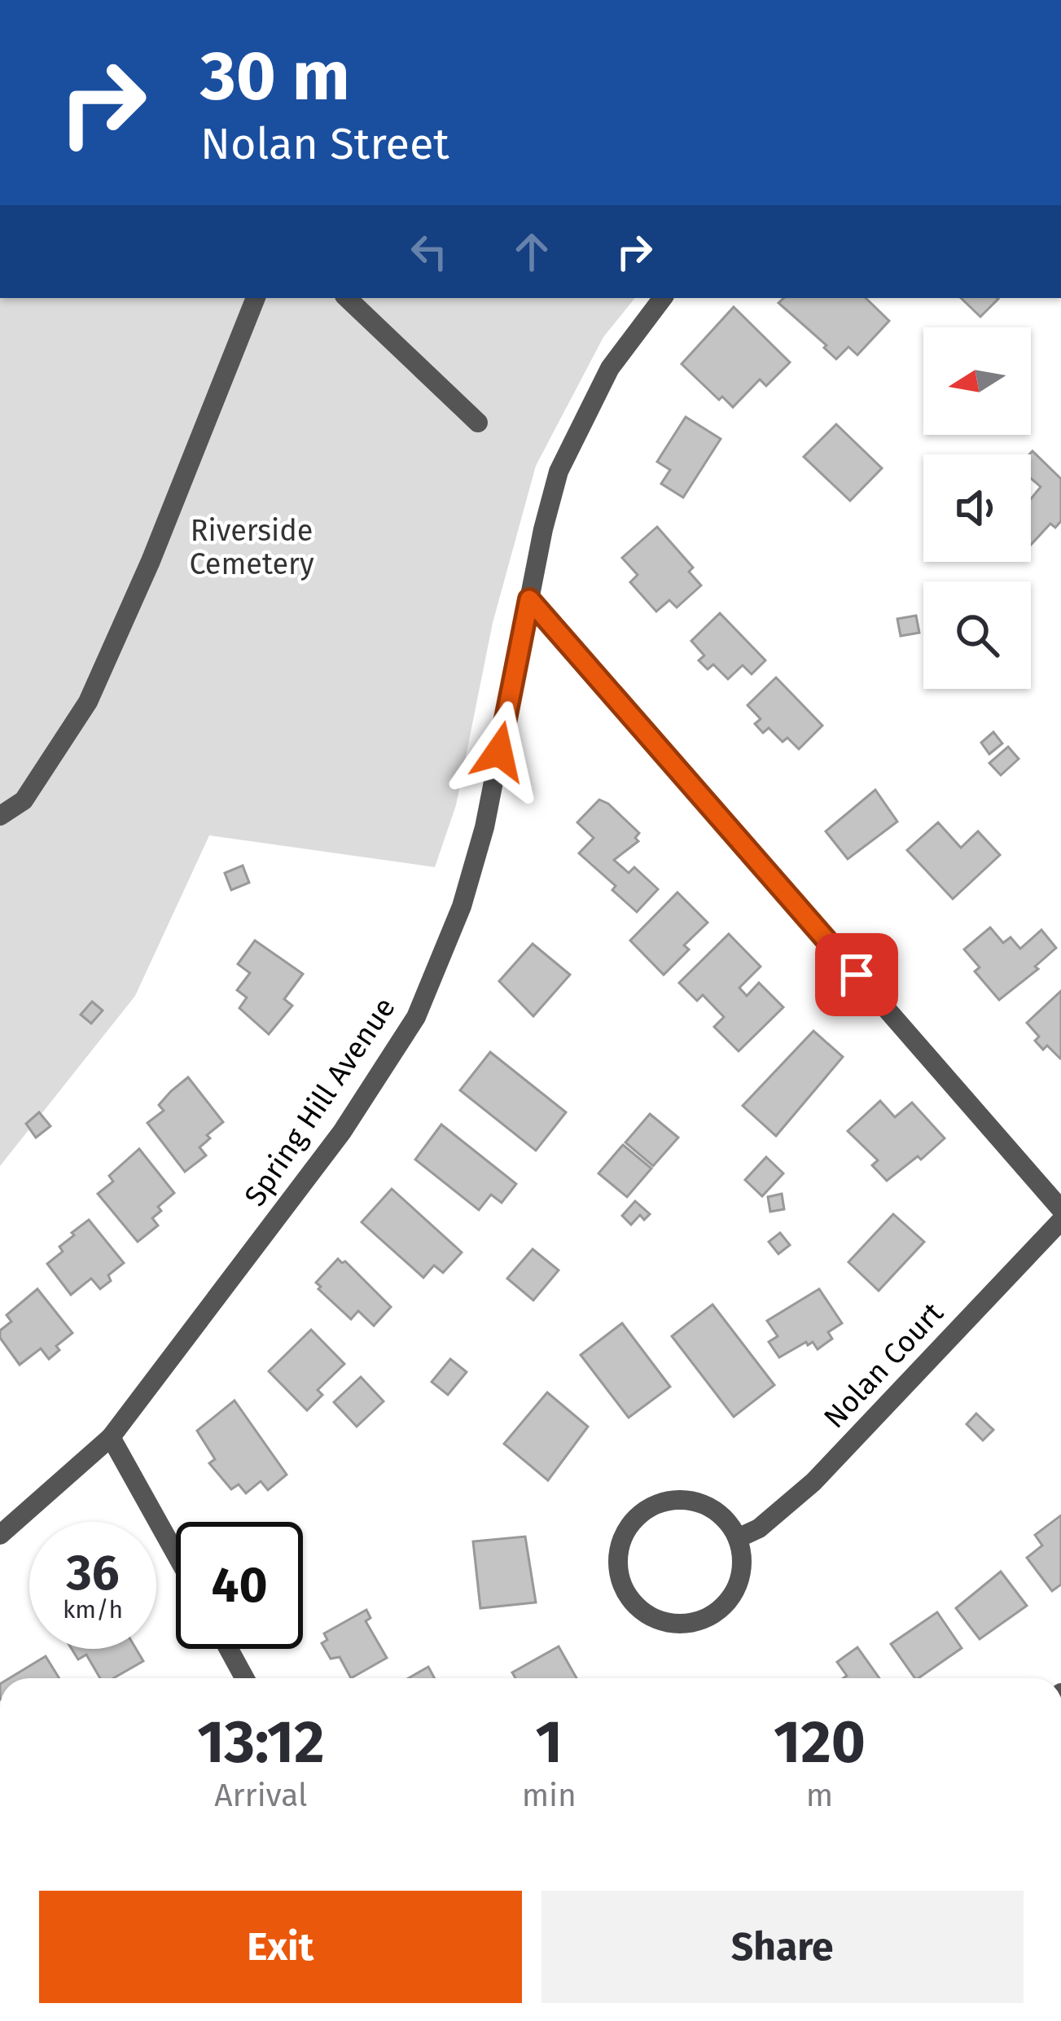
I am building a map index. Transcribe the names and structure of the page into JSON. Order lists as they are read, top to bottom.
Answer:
{
  "streets": {
    "street": ["Spring Hill Avenue", "Nolan Court"]
  },
  "parks": ["Riverside Cemetery"],
  "north": "left",
  "page": {
    "turn": ["30 m", "Nolan Street"],
    "speed": "36 km/h",
    "limit": "40",
    "eta": [
      "13:12",
      "Arrival",
      "1",
      "min",
      "120",
      "m"
    ],
    "buttons": ["Exit", "Share"]
  }
}
